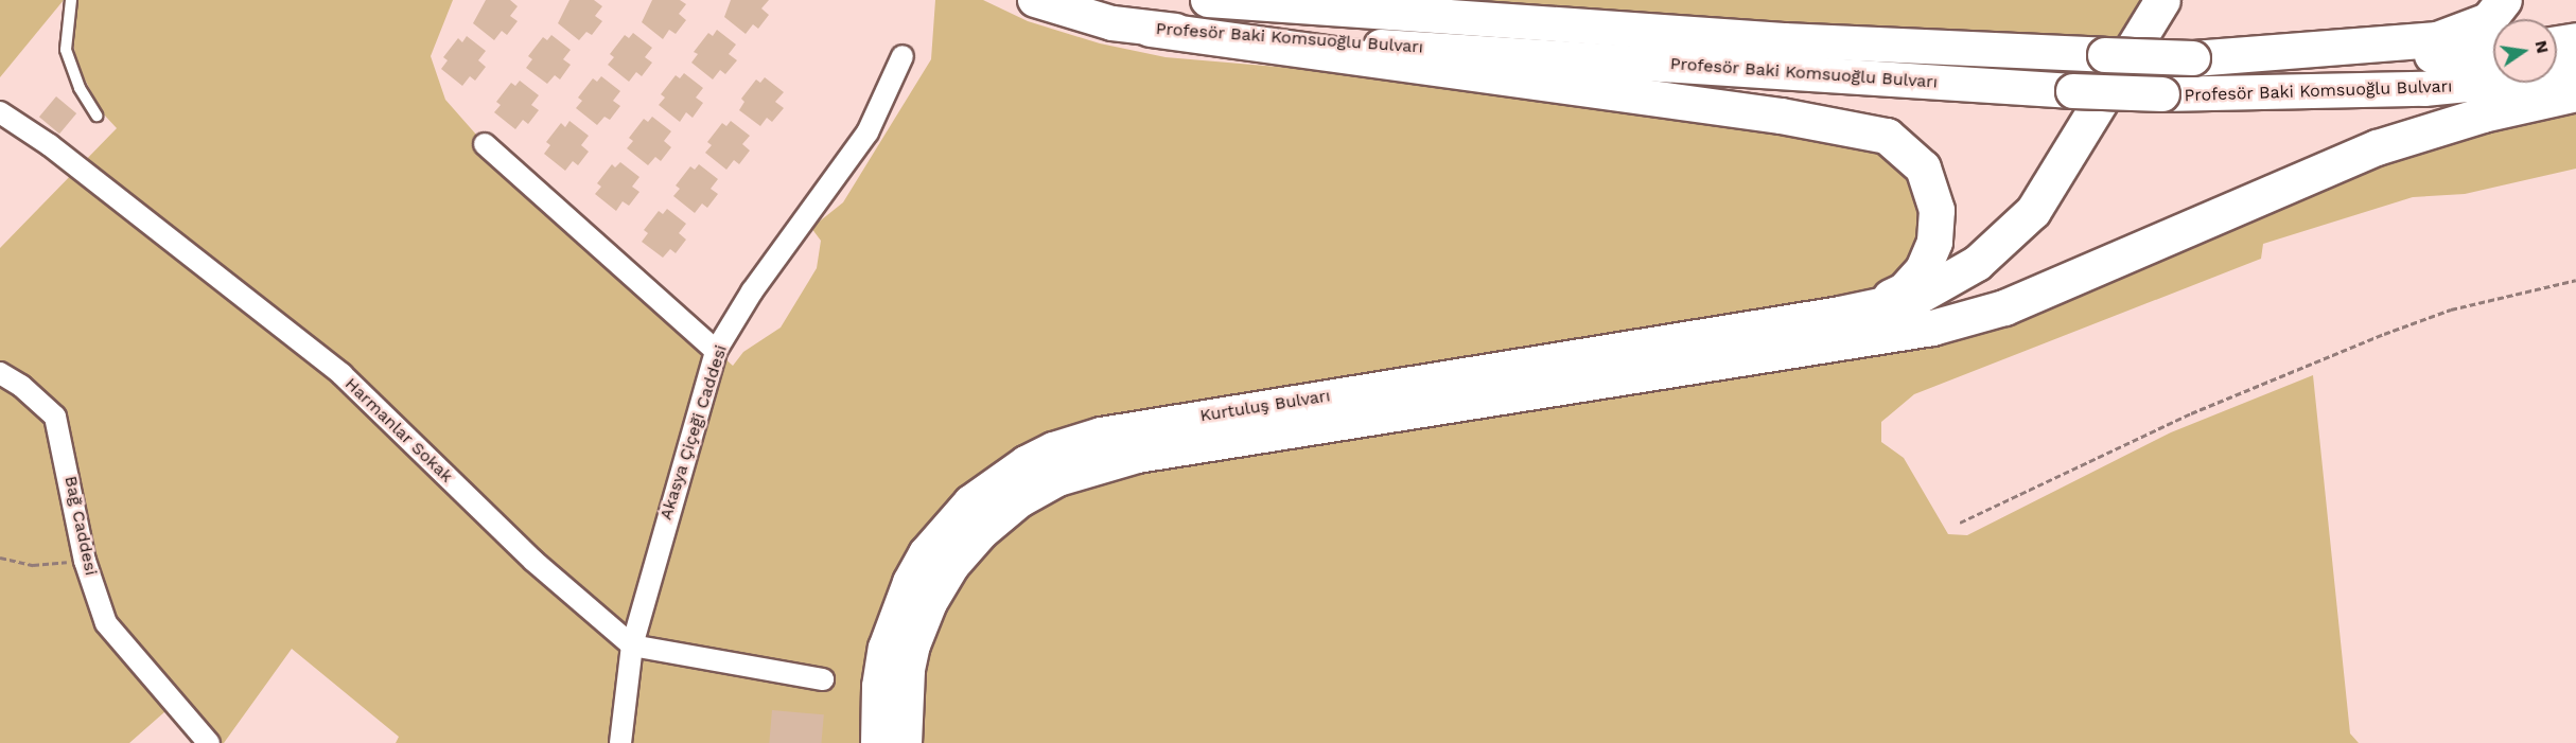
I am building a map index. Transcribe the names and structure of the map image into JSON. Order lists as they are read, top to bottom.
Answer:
{
  "streets": {
    "highway": ["Profesör Baki Komsuoğlu Bulvarı", "Kurtuluş Bulvarı"],
    "street": ["Harmanlar Sokak", "Akasya Çiçeği Caddesi", "Bağ Caddesi"]
  },
  "crossings": [
    ["Harmanlar Sokak", "Akasya Çiçeği Caddesi"]
  ],
  "north": "right"
}
